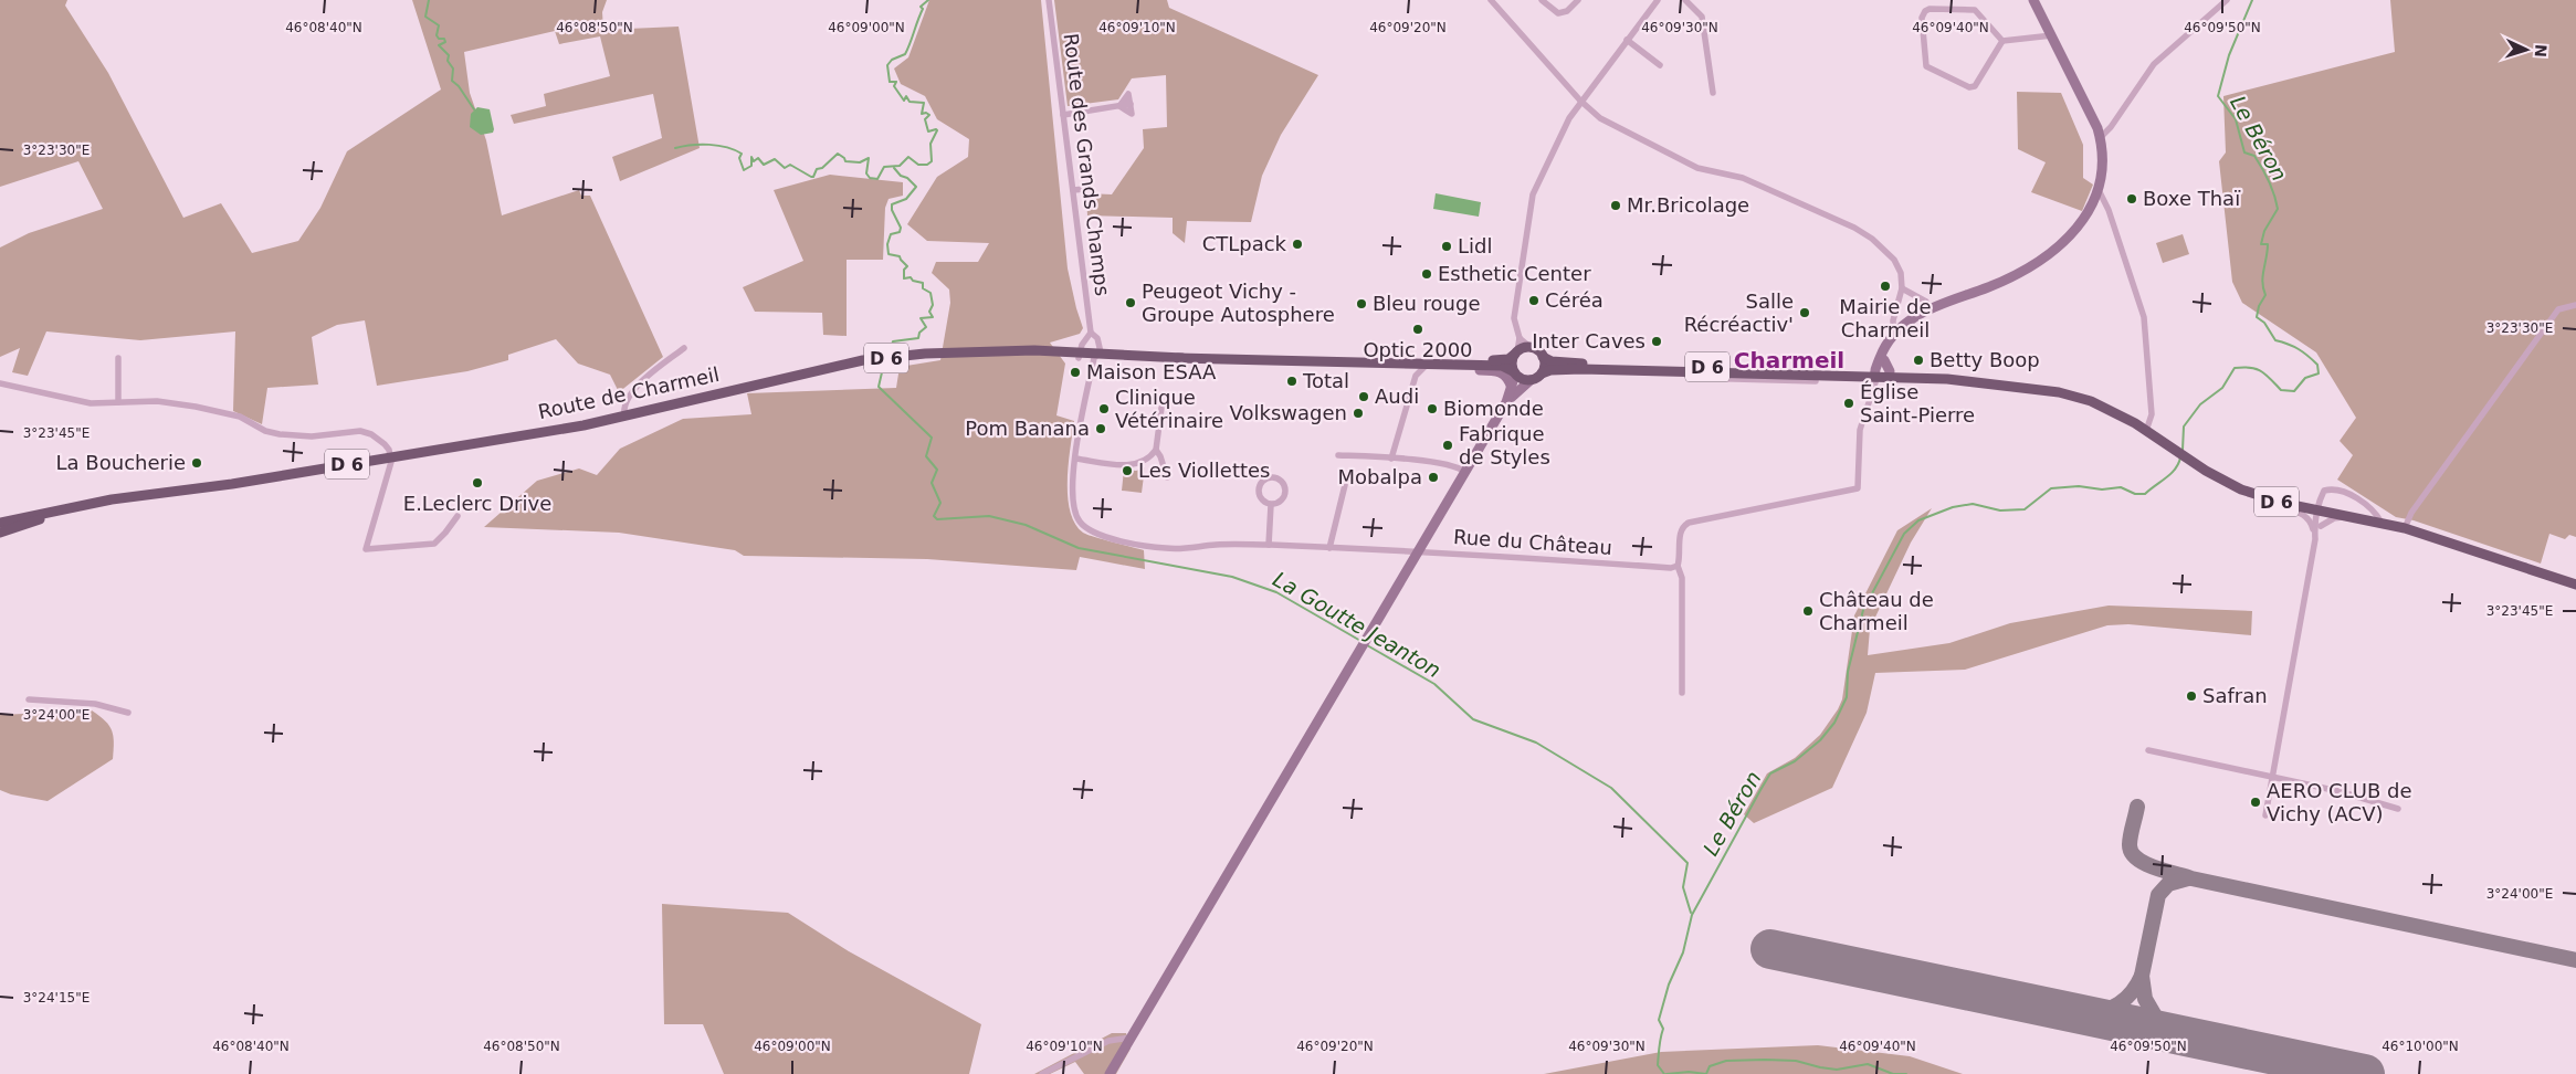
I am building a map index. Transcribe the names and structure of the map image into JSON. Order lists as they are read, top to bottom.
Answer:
{
  "streets": {
    "main road": ["D 6", "Route de Charmeil"],
    "street": ["Route des Grands Champs", "Rue du Château"]
  },
  "crossings": [
    ["Route des Grands Champs", "D 6"],
    ["Route des Grands Champs", "Rue du Château"],
    ["D 6", "Route de Charmeil"],
    ["D 6", "Rue du Château"]
  ],
  "districts": ["Charmeil"],
  "water": ["Le Béron", "La Goutte Jeanton"],
  "places": [
    "Boxe Thaï",
    "Mr.Bricolage",
    "CTLpack",
    "Lidl",
    "Esthetic Center",
    "Mairie de Charmeil",
    "Céréa",
    "Peugeot Vichy - Groupe Autosphere",
    "Bleu rouge",
    "Salle Récréactiv'",
    "Optic 2000",
    "Inter Caves",
    "Betty Boop",
    "Maison ESAA",
    "Total",
    "Audi",
    "Église Saint-Pierre",
    "Clinique Vétérinaire",
    "Biomonde",
    "Volkswagen",
    "Pom Banana",
    "Fabrique de Styles",
    "La Boucherie",
    "Les Viollettes",
    "Mobalpa",
    "E.Leclerc Drive",
    "Château de Charmeil",
    "Safran",
    "AERO CLUB de Vichy (ACV)"
  ],
  "north": "right",
  "coordinates": [
    "46°08'40\"N",
    "46°08'50\"N",
    "46°09'00\"N",
    "46°09'10\"N",
    "46°09'20\"N",
    "46°09'30\"N",
    "46°09'40\"N",
    "46°09'50\"N",
    "3°23'30\"E",
    "3°23'45\"E",
    "3°24'00\"E",
    "3°24'15\"E",
    "46°10'00\"N"
  ]
}
